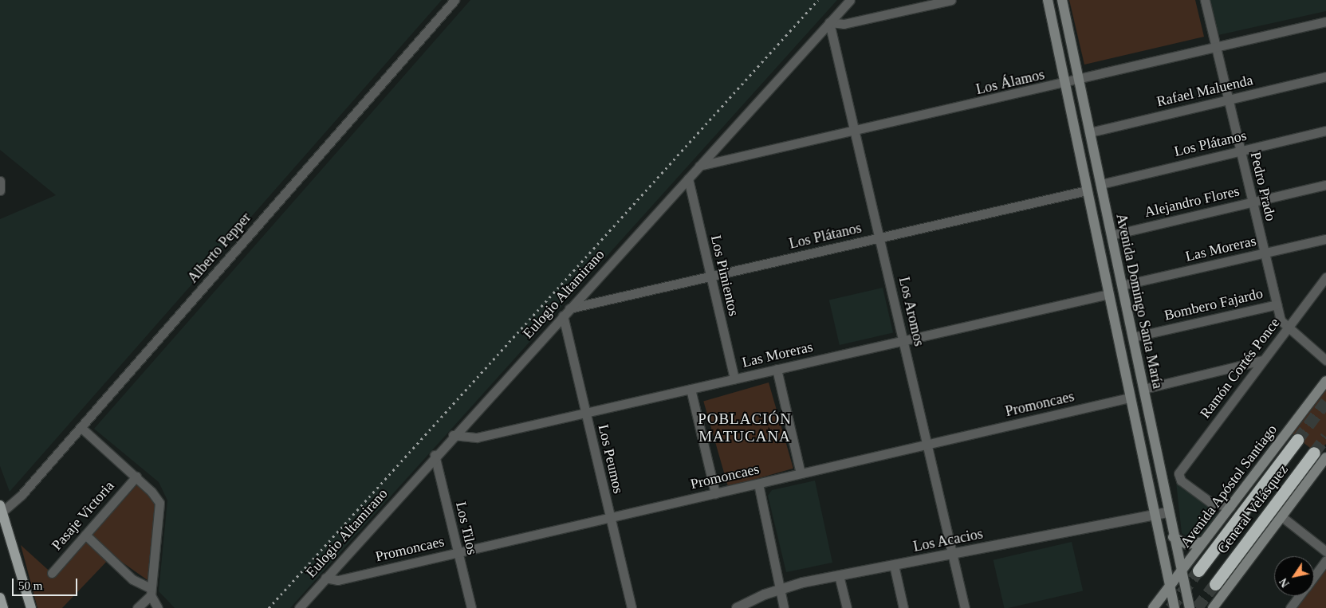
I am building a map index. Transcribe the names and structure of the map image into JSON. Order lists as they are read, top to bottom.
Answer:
{
  "streets": {
    "highway": ["General Velásquez"],
    "main road": ["Avenida Domingo Santa María", "Avenida Apóstol Santiago"],
    "street": [
      "Los Álamos",
      "Rafael Maluenda",
      "Los Plátanos",
      "Pedro Prado",
      "Alejandro Flores",
      "Alberto Pepper",
      "Las Moreras",
      "Los Pimientos",
      "Eulogio Altamirano",
      "Bombero Fajardo",
      "Los Aromos",
      "Ramón Cortés Ponce",
      "Promoncaes",
      "Los Peumos",
      "Pasaje Victoria",
      "Los Tilos",
      "Los Acacios"
    ]
  },
  "crossings": [
    ["Los Álamos", "Pedro Prado"],
    ["Los Álamos", "Eulogio Altamirano"],
    ["Los Álamos", "Avenida Domingo Santa María"],
    ["Los Álamos", "Los Aromos"],
    ["Rafael Maluenda", "Pedro Prado"],
    ["Rafael Maluenda", "Avenida Domingo Santa María"],
    ["Los Plátanos", "Pedro Prado"],
    ["Los Plátanos", "Los Pimientos"],
    ["Los Plátanos", "Eulogio Altamirano"],
    ["Los Plátanos", "Avenida Domingo Santa María"],
    ["Los Plátanos", "Los Aromos"],
    ["Los Plátanos", "Los Peumos"],
    ["Pedro Prado", "Alejandro Flores"],
    ["Pedro Prado", "Las Moreras"],
    ["Pedro Prado", "Bombero Fajardo"],
    ["Pedro Prado", "Ramón Cortés Ponce"],
    ["Alejandro Flores", "Avenida Domingo Santa María"],
    ["Las Moreras", "Los Pimientos"],
    ["Las Moreras", "Eulogio Altamirano"],
    ["Las Moreras", "Avenida Domingo Santa María"],
    ["Las Moreras", "Los Aromos"],
    ["Las Moreras", "Los Peumos"],
    ["Los Pimientos", "Eulogio Altamirano"],
    ["Eulogio Altamirano", "Los Aromos"],
    ["Eulogio Altamirano", "Promoncaes"],
    ["Eulogio Altamirano", "Los Peumos"],
    ["Eulogio Altamirano", "Los Tilos"],
    ["Avenida Domingo Santa María", "Bombero Fajardo"],
    ["Avenida Domingo Santa María", "Promoncaes"],
    ["Avenida Domingo Santa María", "Avenida Apóstol Santiago"],
    ["Avenida Domingo Santa María", "Los Acacios"],
    ["Los Aromos", "Promoncaes"],
    ["Los Aromos", "Los Acacios"],
    ["Ramón Cortés Ponce", "Avenida Apóstol Santiago"],
    ["Promoncaes", "Los Peumos"],
    ["Promoncaes", "Los Tilos"]
  ],
  "districts": ["POBLACIÓN MATUCANA"],
  "scale_bar": "50 m",
  "north": "bottom left"
}
